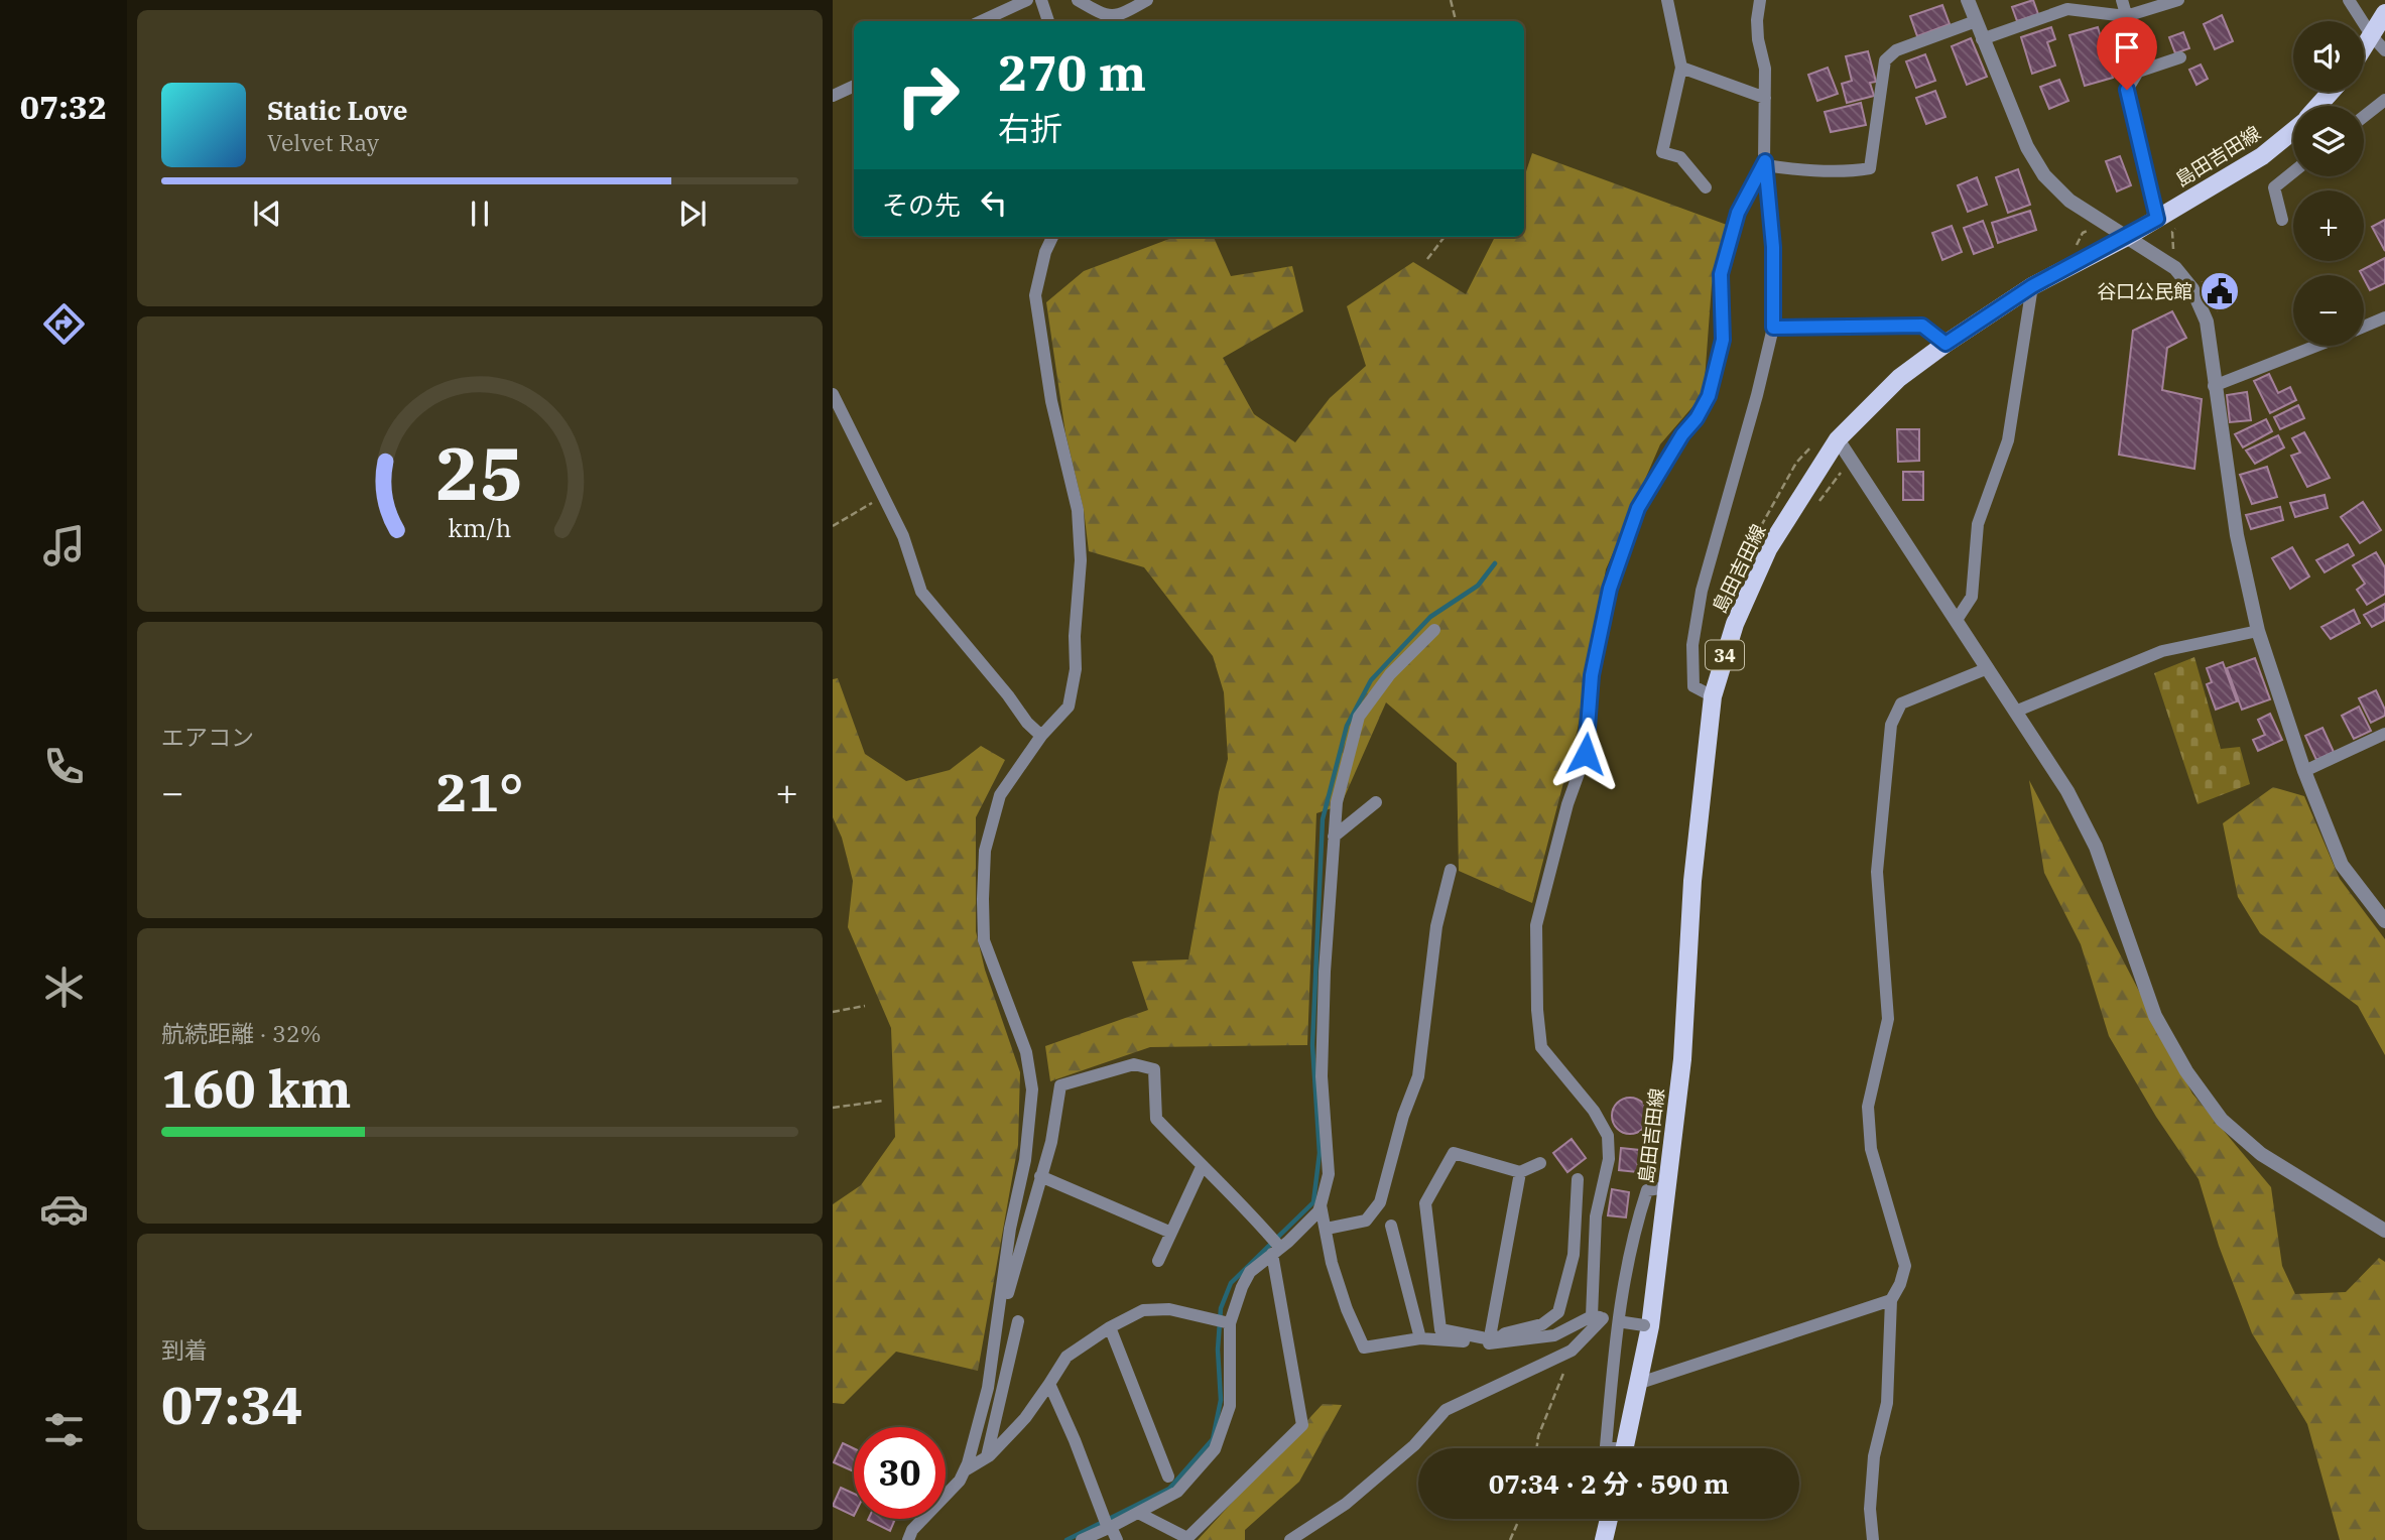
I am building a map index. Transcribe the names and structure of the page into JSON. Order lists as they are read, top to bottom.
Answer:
{
  "streets": {
    "main road": ["島田吉田線", "34"]
  },
  "places": {
    "public building": ["谷口公民館"]
  },
  "page": {
    "tabs": "07:32",
    "map_buttons": ["+", "−"],
    "turn": ["270 m", "右折"],
    "song": ["Static Love", "Velvet Ray"],
    "then": "その先",
    "tile": [
      "エアコン",
      ["航続距離 · 32%", "160 km"],
      ["到着", "07:34"]
    ],
    "heat": ["−", "21°", "+"],
    "limit": "30",
    "trip": "07:34 · 2 分 · 590 m",
    "gauge": ["25", "km/h"]
  }
}
